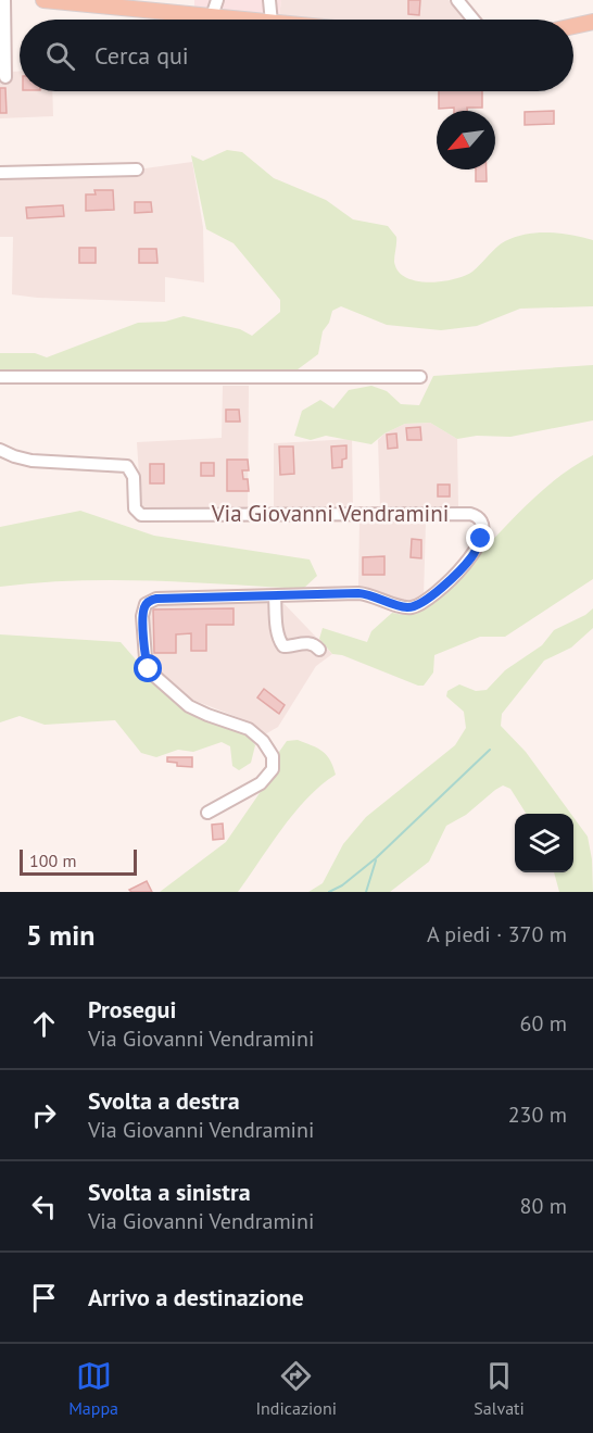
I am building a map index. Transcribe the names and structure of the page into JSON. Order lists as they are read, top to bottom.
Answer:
{
  "streets": {
    "street": ["Via Giovanni Vendramini"]
  },
  "scale_bar": "100 m",
  "north": "bottom left",
  "page": {
    "search": "Cerca qui",
    "scale": "100 m",
    "heading": ["5 min", "A piedi · 370 m"],
    "list": [
      ["Prosegui", "Via Giovanni Vendramini", "60 m"],
      ["Svolta a destra", "Via Giovanni Vendramini", "230 m"],
      ["Svolta a sinistra", "Via Giovanni Vendramini", "80 m"],
      "Arrivo a destinazione"
    ],
    "nav": ["Mappa", "Indicazioni", "Salvati"]
  }
}
